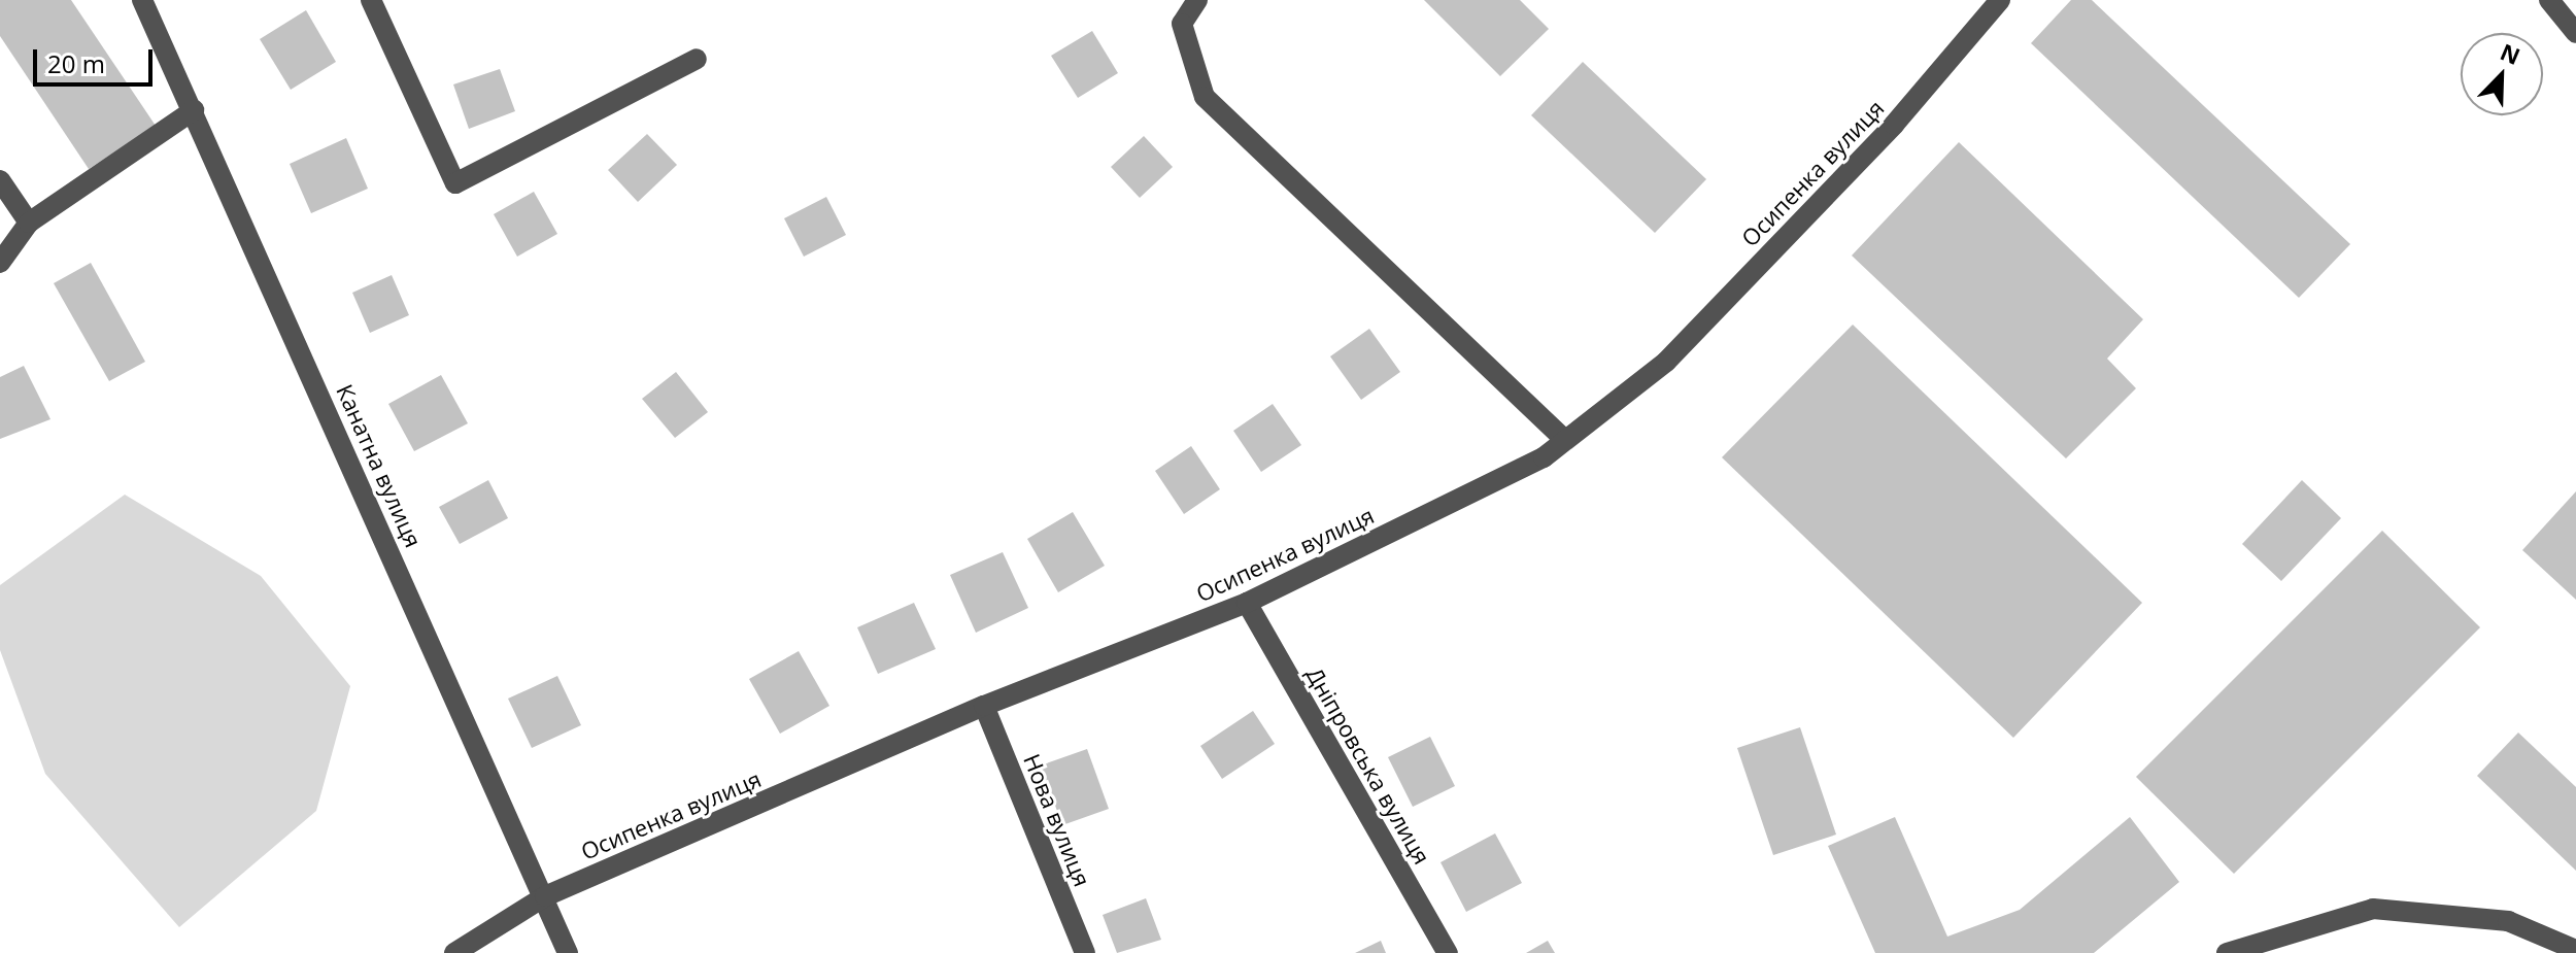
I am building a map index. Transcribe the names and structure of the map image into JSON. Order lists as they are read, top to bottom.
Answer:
{
  "streets": {
    "street": [
      "Осипенка вулиця",
      "Канатна вулиця",
      "Дніпровська вулиця",
      "Нова вулиця"
    ]
  },
  "crossings": [
    ["Осипенка вулиця", "Канатна вулиця"],
    ["Осипенка вулиця", "Дніпровська вулиця"],
    ["Осипенка вулиця", "Нова вулиця"]
  ],
  "scale_bar": "20 m",
  "north": "top right"
}
